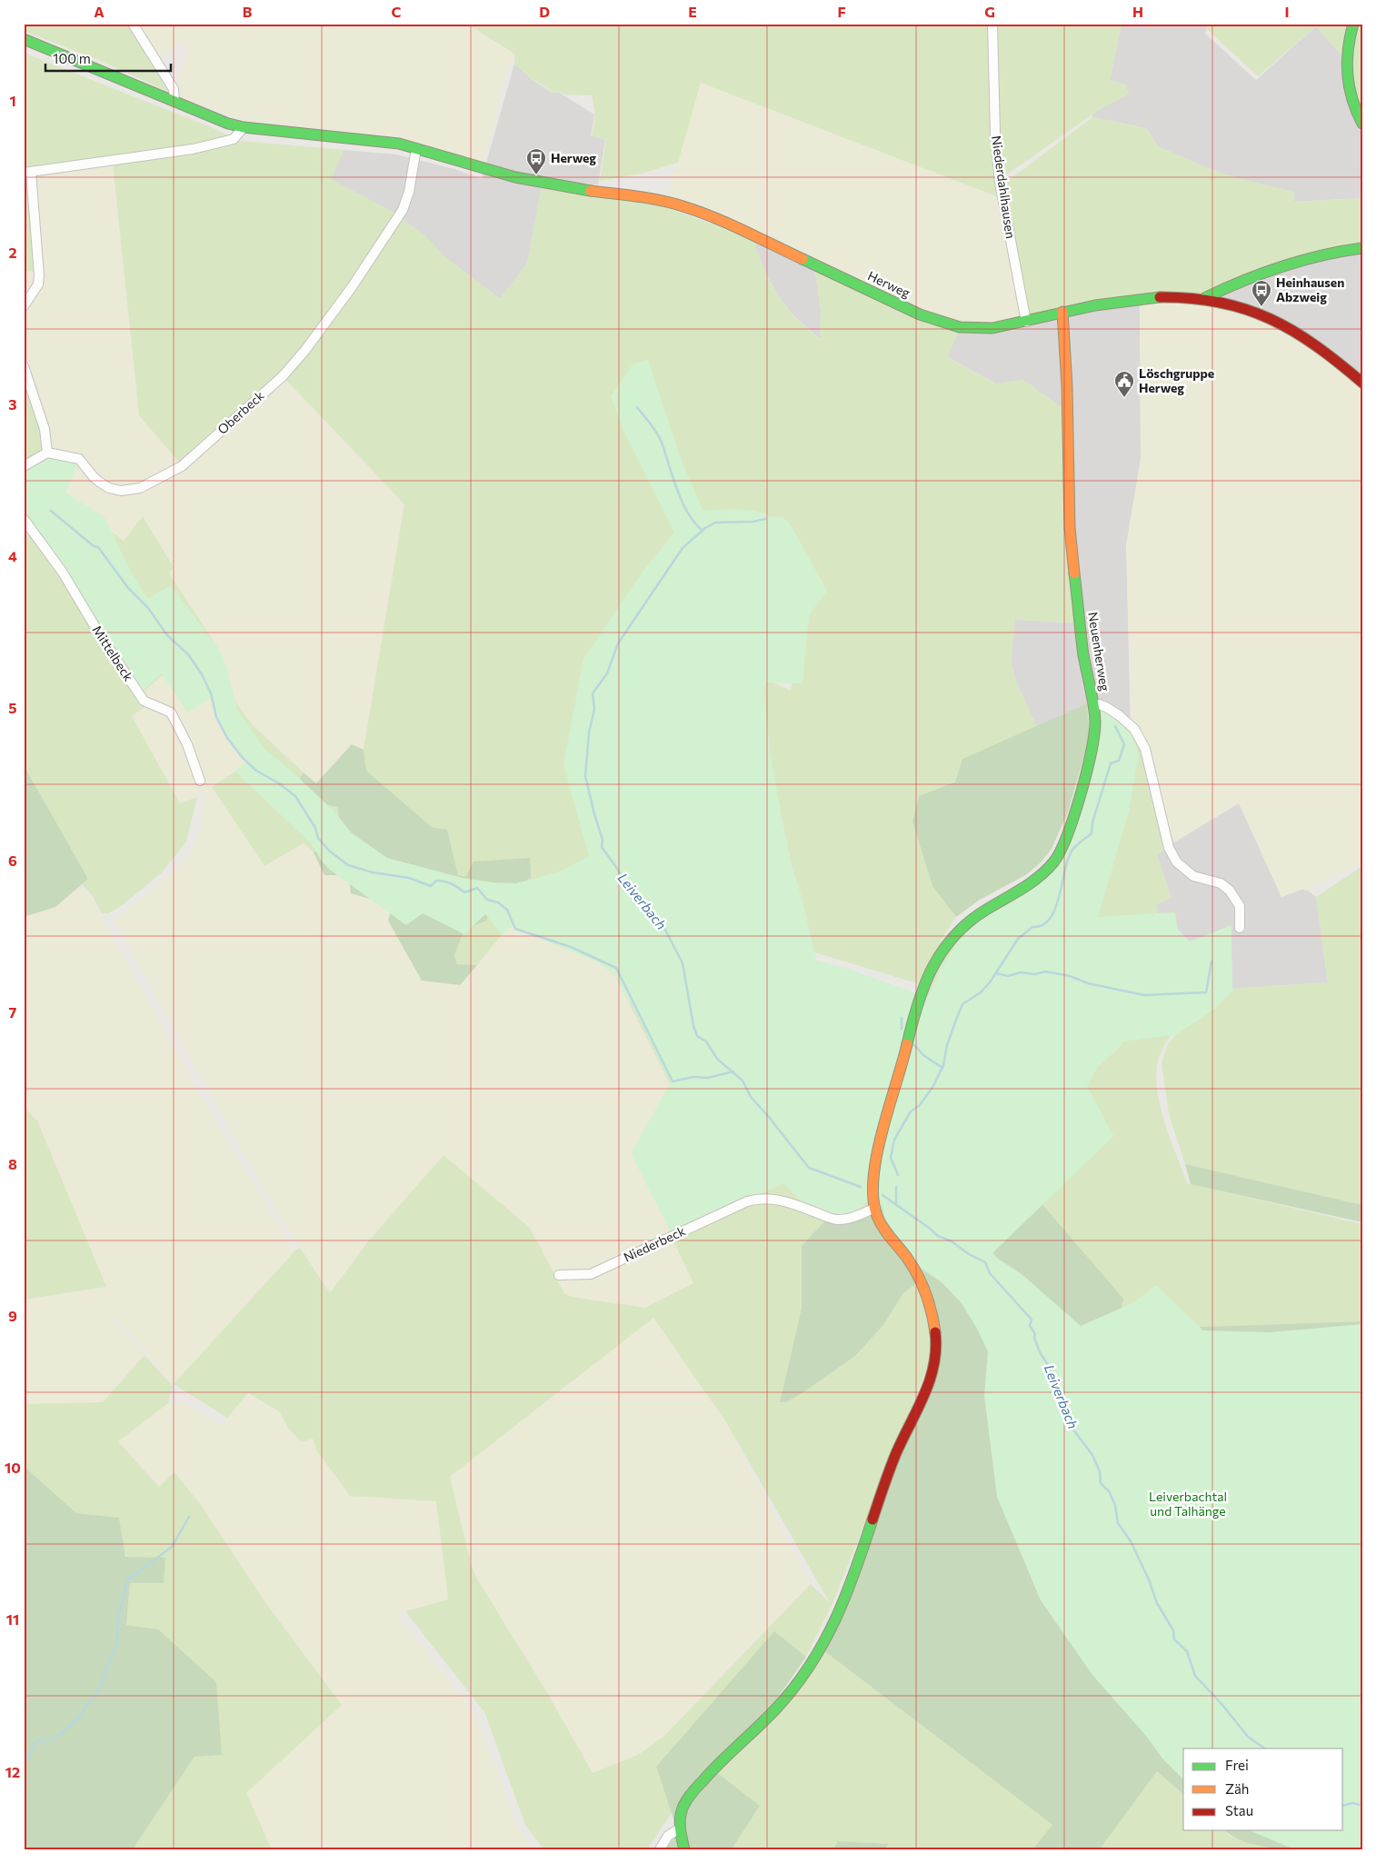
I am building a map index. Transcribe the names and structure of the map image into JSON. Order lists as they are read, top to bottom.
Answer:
{
  "streets": {
    "street": [
      "Niederdahlhausen",
      "Herweg",
      "Oberbeck",
      "Neuenherweg",
      "Mittelbeck",
      "Niederbeck"
    ]
  },
  "crossings": [
    ["Niederdahlhausen", "Herweg"],
    ["Herweg", "Oberbeck"],
    ["Herweg", "Neuenherweg"]
  ],
  "water": ["Leiverbach"],
  "parks": ["Leiverbachtal und Talhänge"],
  "places": {
    "bus stop": ["Herweg", "Heinhausen Abzweig"],
    "public building": ["Löschgruppe Herweg"]
  },
  "legend": ["Frei", "Zäh", "Stau"],
  "scale_bar": "100 m",
  "grid": {
    "columns": [
      "A",
      "B",
      "C",
      "D",
      "E",
      "F",
      "G",
      "H",
      "I"
    ],
    "rows": [
      "1",
      "2",
      "3",
      "4",
      "5",
      "6",
      "7",
      "8",
      "9",
      "10",
      "11",
      "12"
    ]
  }
}
